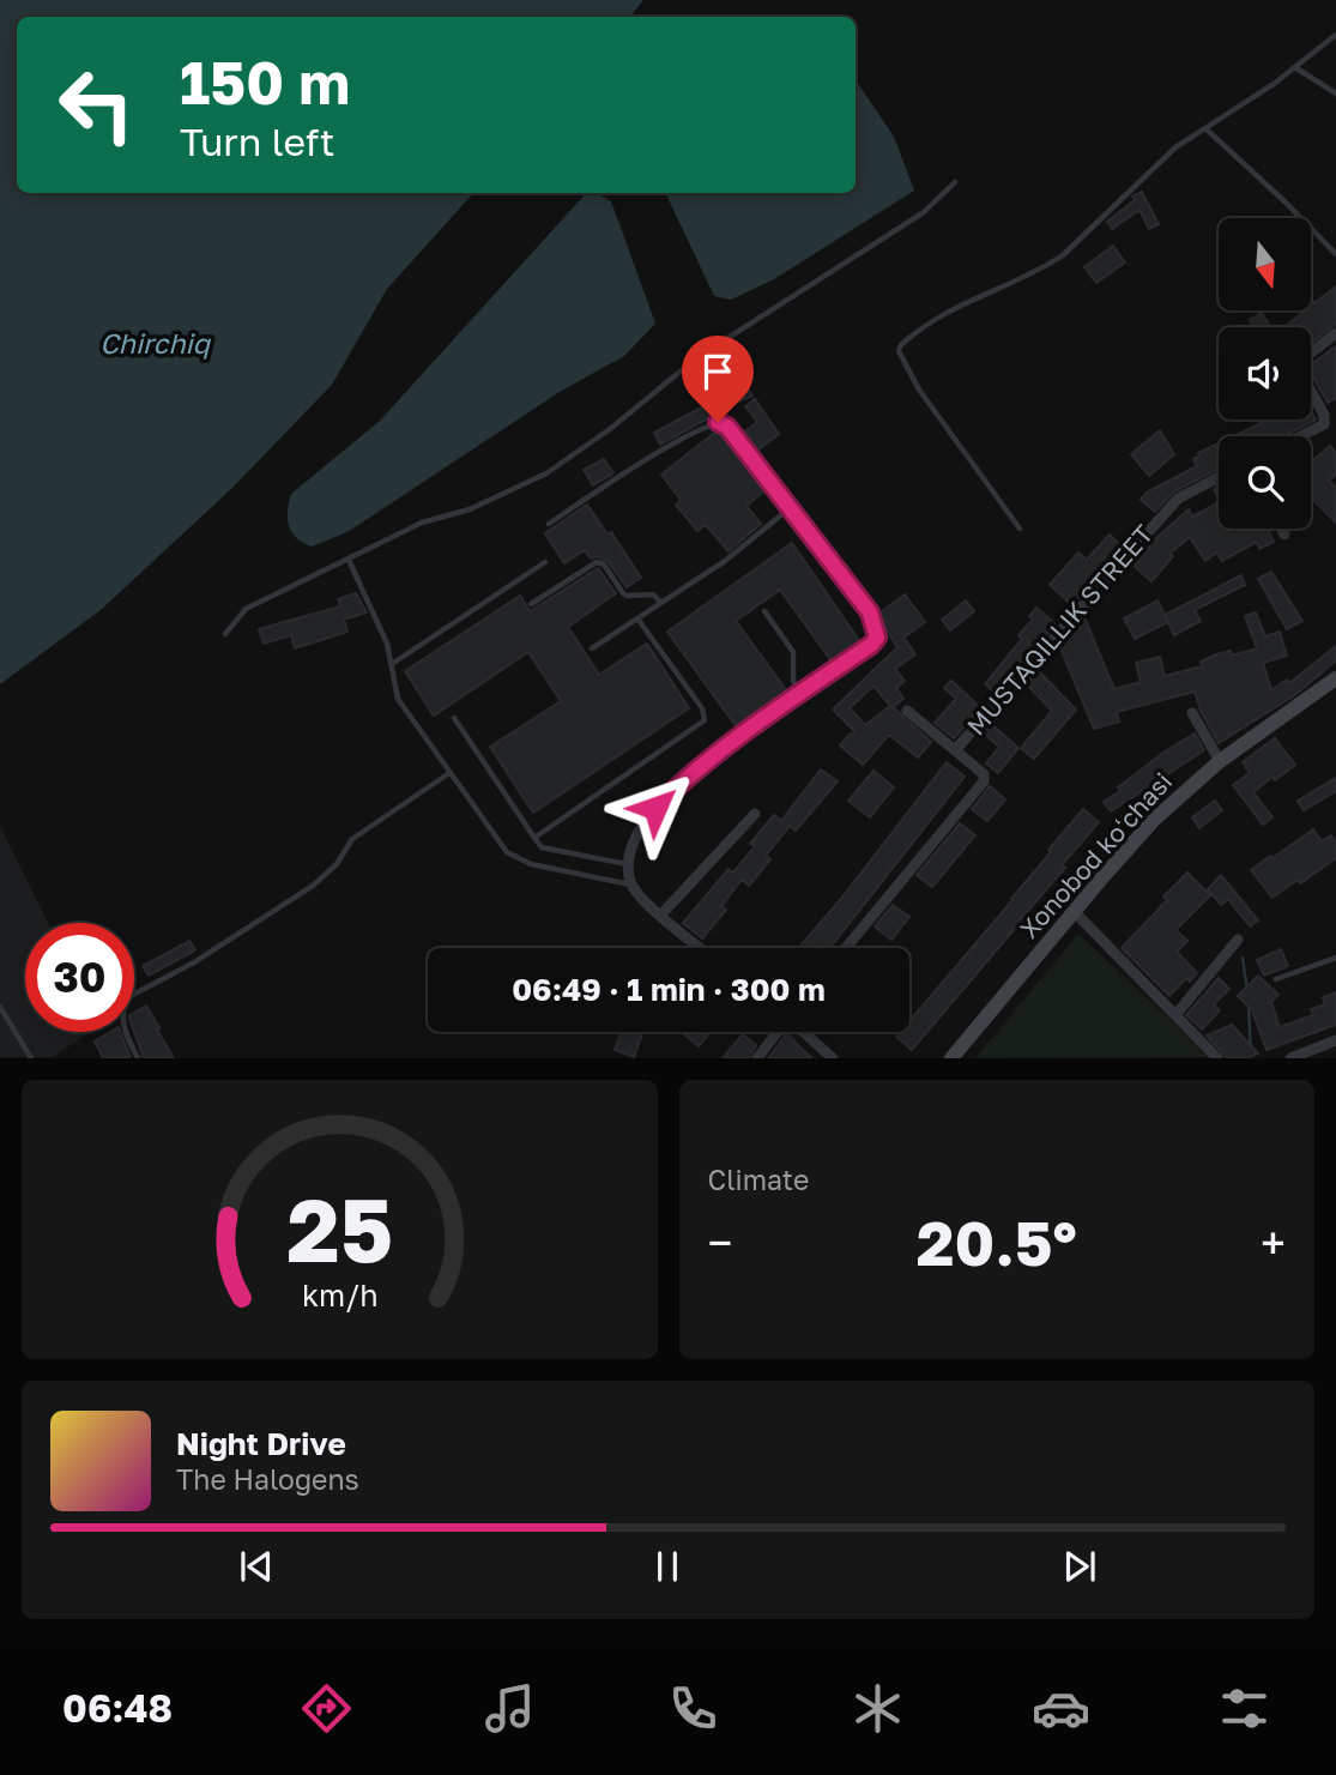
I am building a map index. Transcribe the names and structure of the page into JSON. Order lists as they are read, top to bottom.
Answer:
{
  "streets": {
    "main road": ["Xonobod koʻchasi"],
    "street": ["MUSTAQILLIK STREET"]
  },
  "water": ["Chirchiq"],
  "north": "bottom",
  "page": {
    "turn": ["150 m", "Turn left"],
    "limit": "30",
    "trip": "06:49 · 1 min · 300 m",
    "tile": "Climate",
    "heat": ["−", "20.5°", "+"],
    "song": ["Night Drive", "The Halogens"],
    "tabs": "06:48",
    "gauge": ["25", "km/h"]
  }
}
